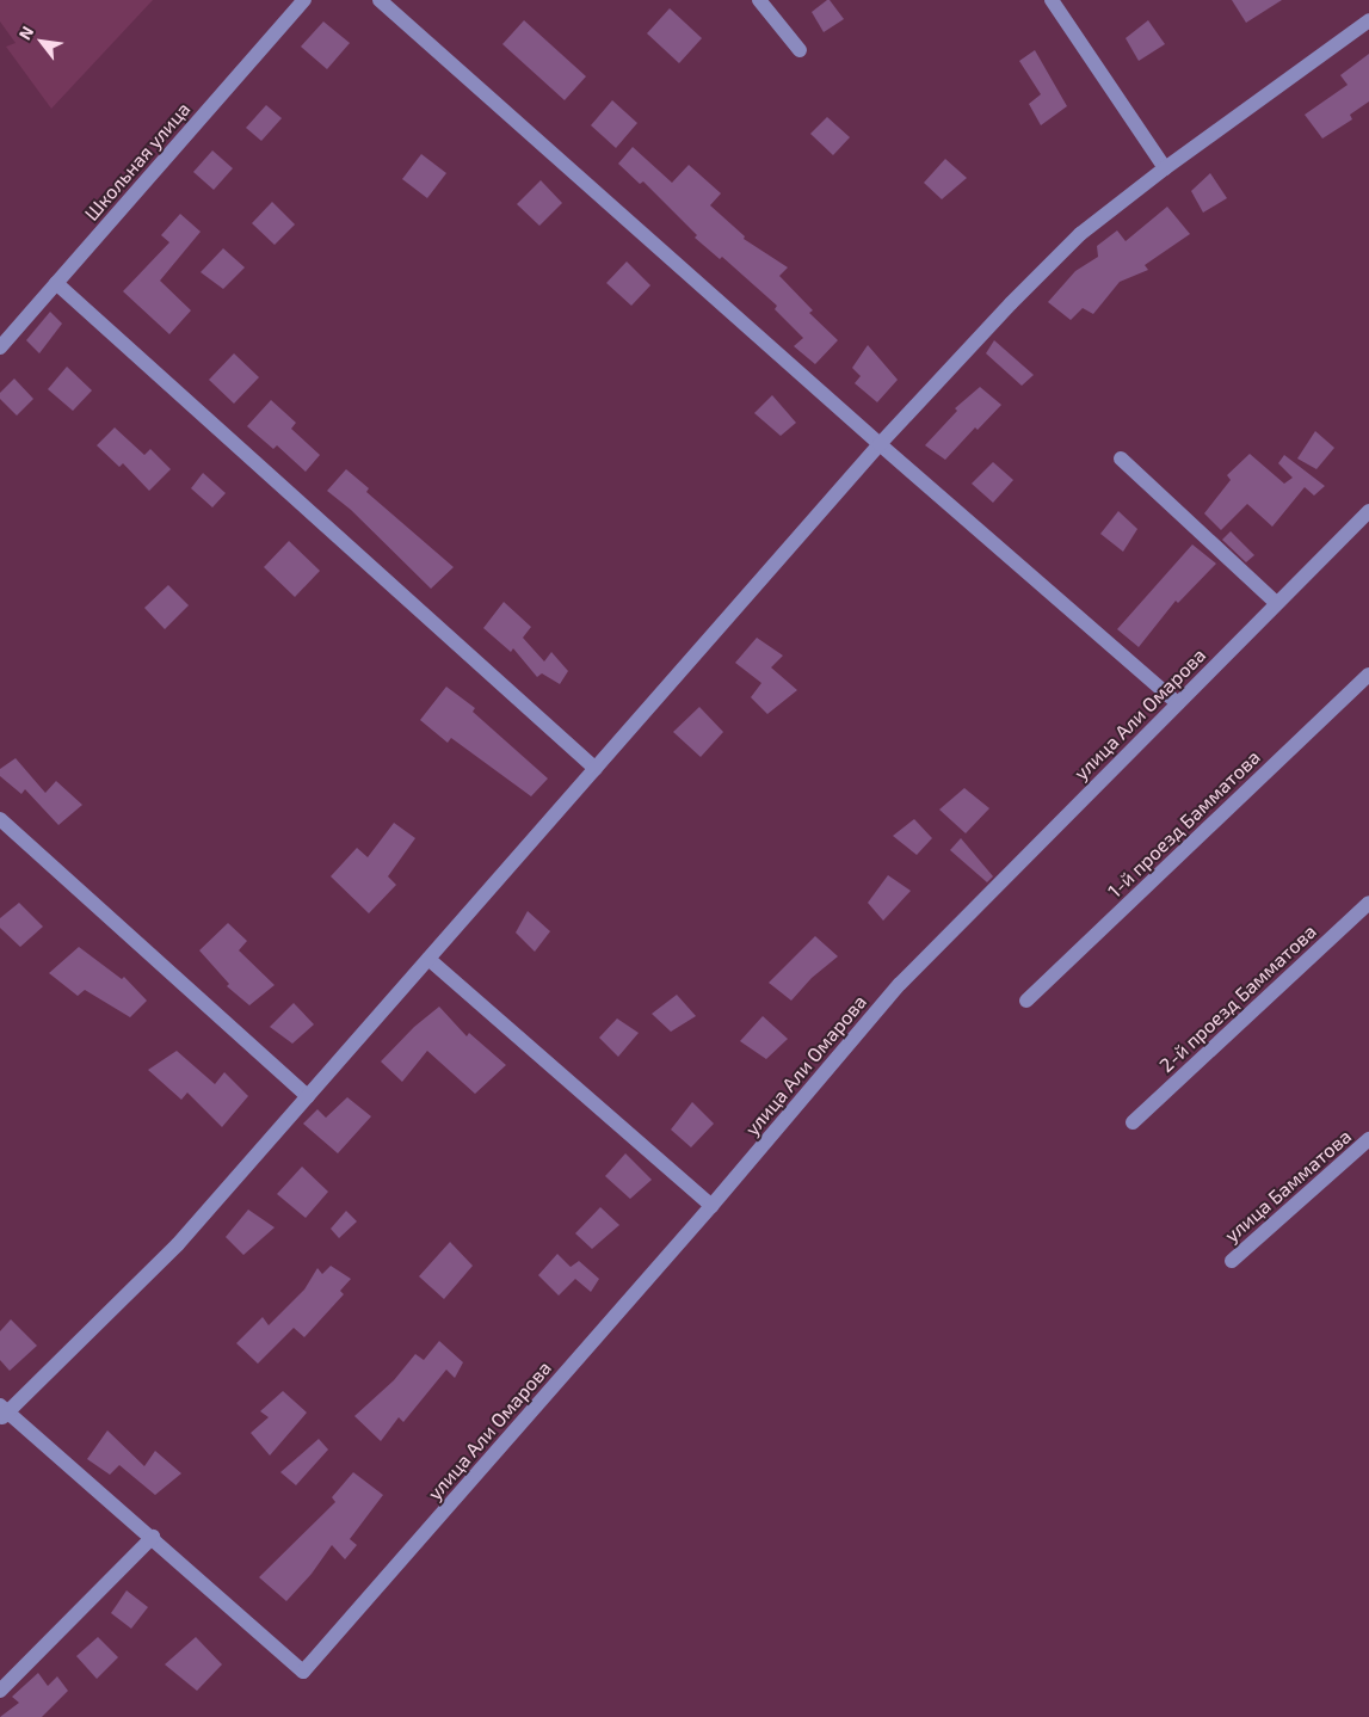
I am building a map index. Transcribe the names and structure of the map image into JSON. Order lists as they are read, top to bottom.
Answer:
{
  "streets": {
    "street": [
      "Школьная улица",
      "улица Али Омарова",
      "1-й проезд Бамматова",
      "2-й проезд Бамматова",
      "улица Бамматова"
    ]
  },
  "north": "top left"
}
